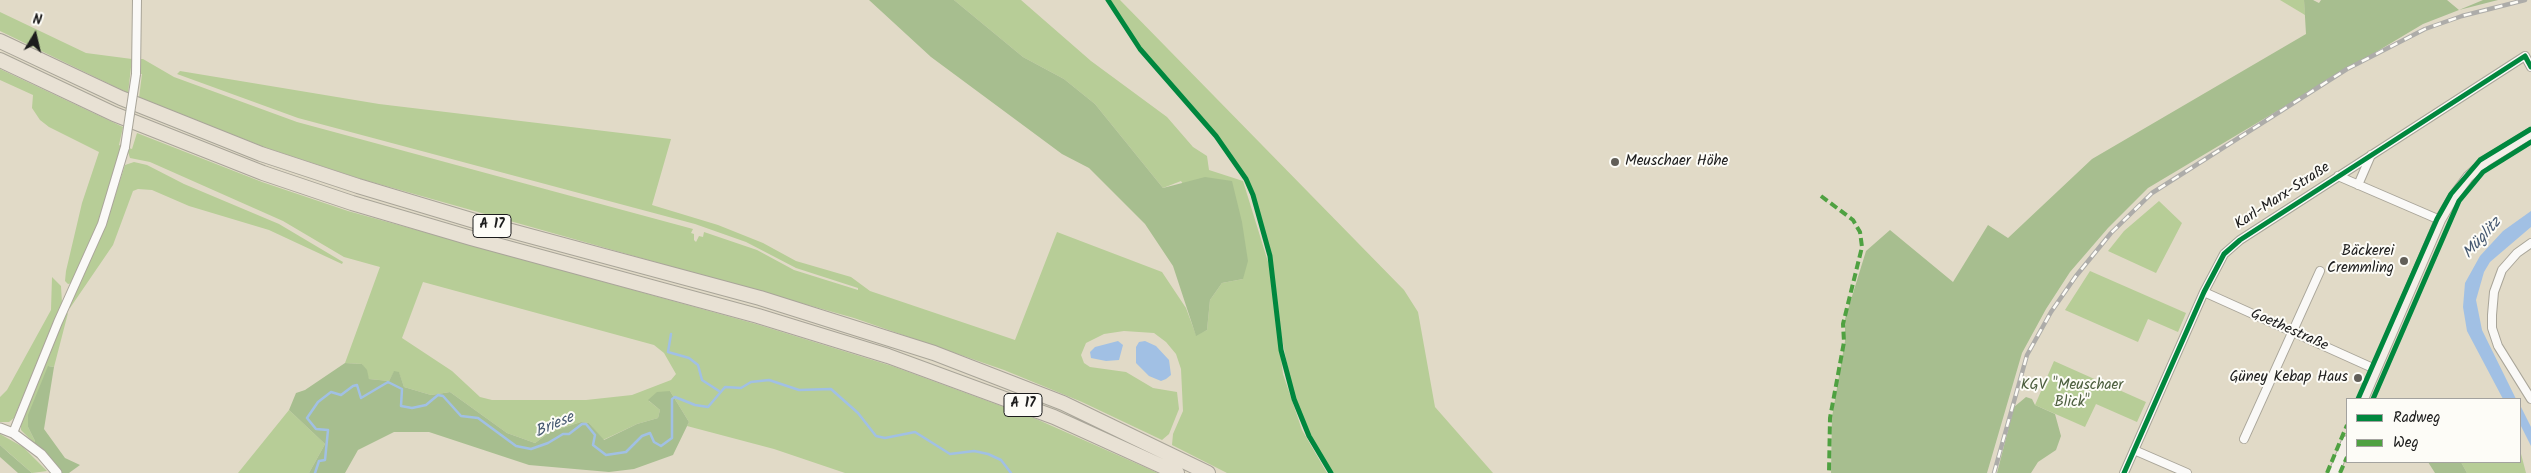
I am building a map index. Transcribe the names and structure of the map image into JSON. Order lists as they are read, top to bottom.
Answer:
{
  "streets": {
    "highway": ["A 17"],
    "street": ["Karl-Marx-Straße", "Goethestraße"]
  },
  "crossings": [
    ["Karl-Marx-Straße", "Goethestraße"]
  ],
  "water": ["Müglitz", "Briese"],
  "parks": ["KGV \"Meuschaer Blick\""],
  "places": ["Meuschaer Höhe", "Bäckerei Cremmling", "Güney Kebap Haus"],
  "legend": ["Radweg", "Weg"],
  "north": "top"
}
